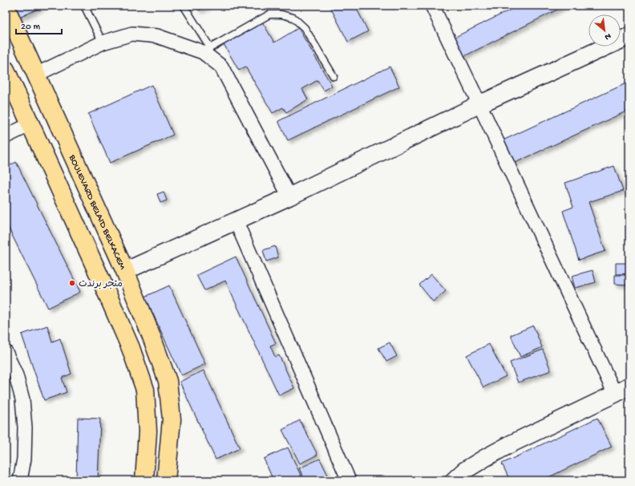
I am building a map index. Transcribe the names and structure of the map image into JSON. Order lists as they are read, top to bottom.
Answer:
{
  "streets": {
    "main road": ["BOULEVARD BELAID BELKACEM"]
  },
  "places": ["متجر برندت"],
  "scale_bar": "20 m",
  "north": "bottom right"
}
